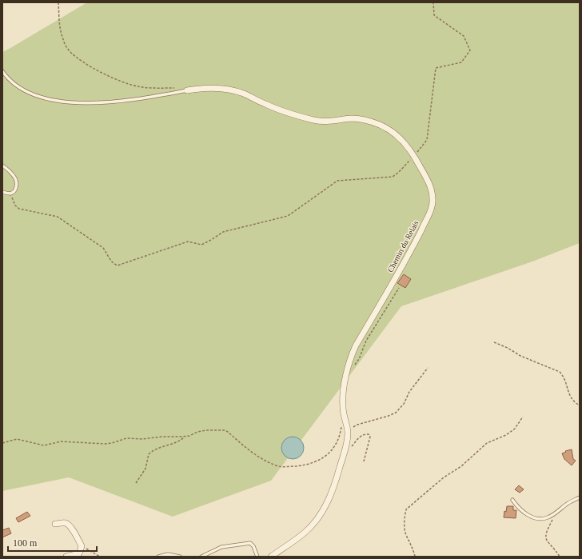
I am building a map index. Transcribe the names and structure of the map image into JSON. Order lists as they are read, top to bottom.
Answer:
{
  "streets": {
    "street": ["Chemin du Relais"]
  },
  "scale_bar": "100 m"
}
